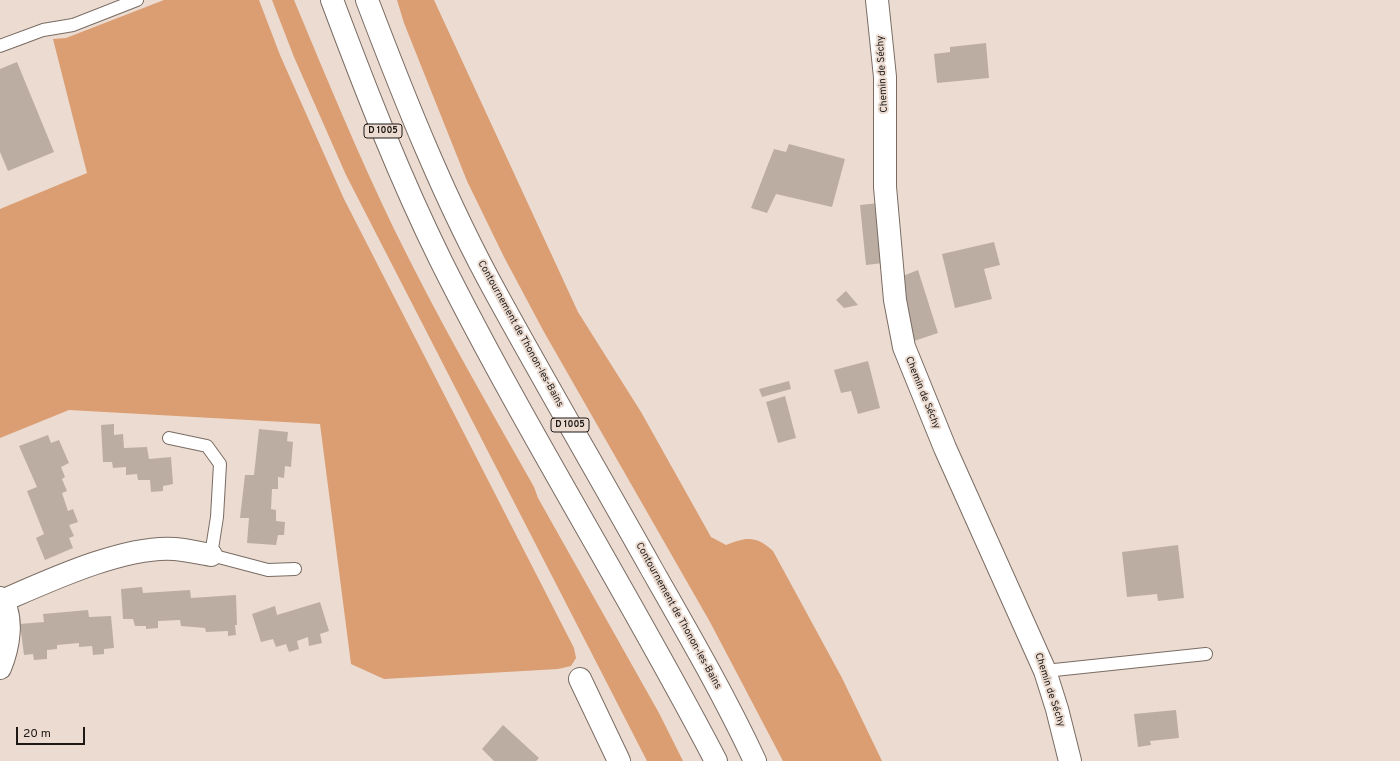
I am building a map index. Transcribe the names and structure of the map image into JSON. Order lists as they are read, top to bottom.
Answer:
{
  "streets": {
    "main road": ["Chemin de Séchy", "D 1005", "Contournement de Thonon-les-Bains"]
  },
  "scale_bar": "20 m"
}
